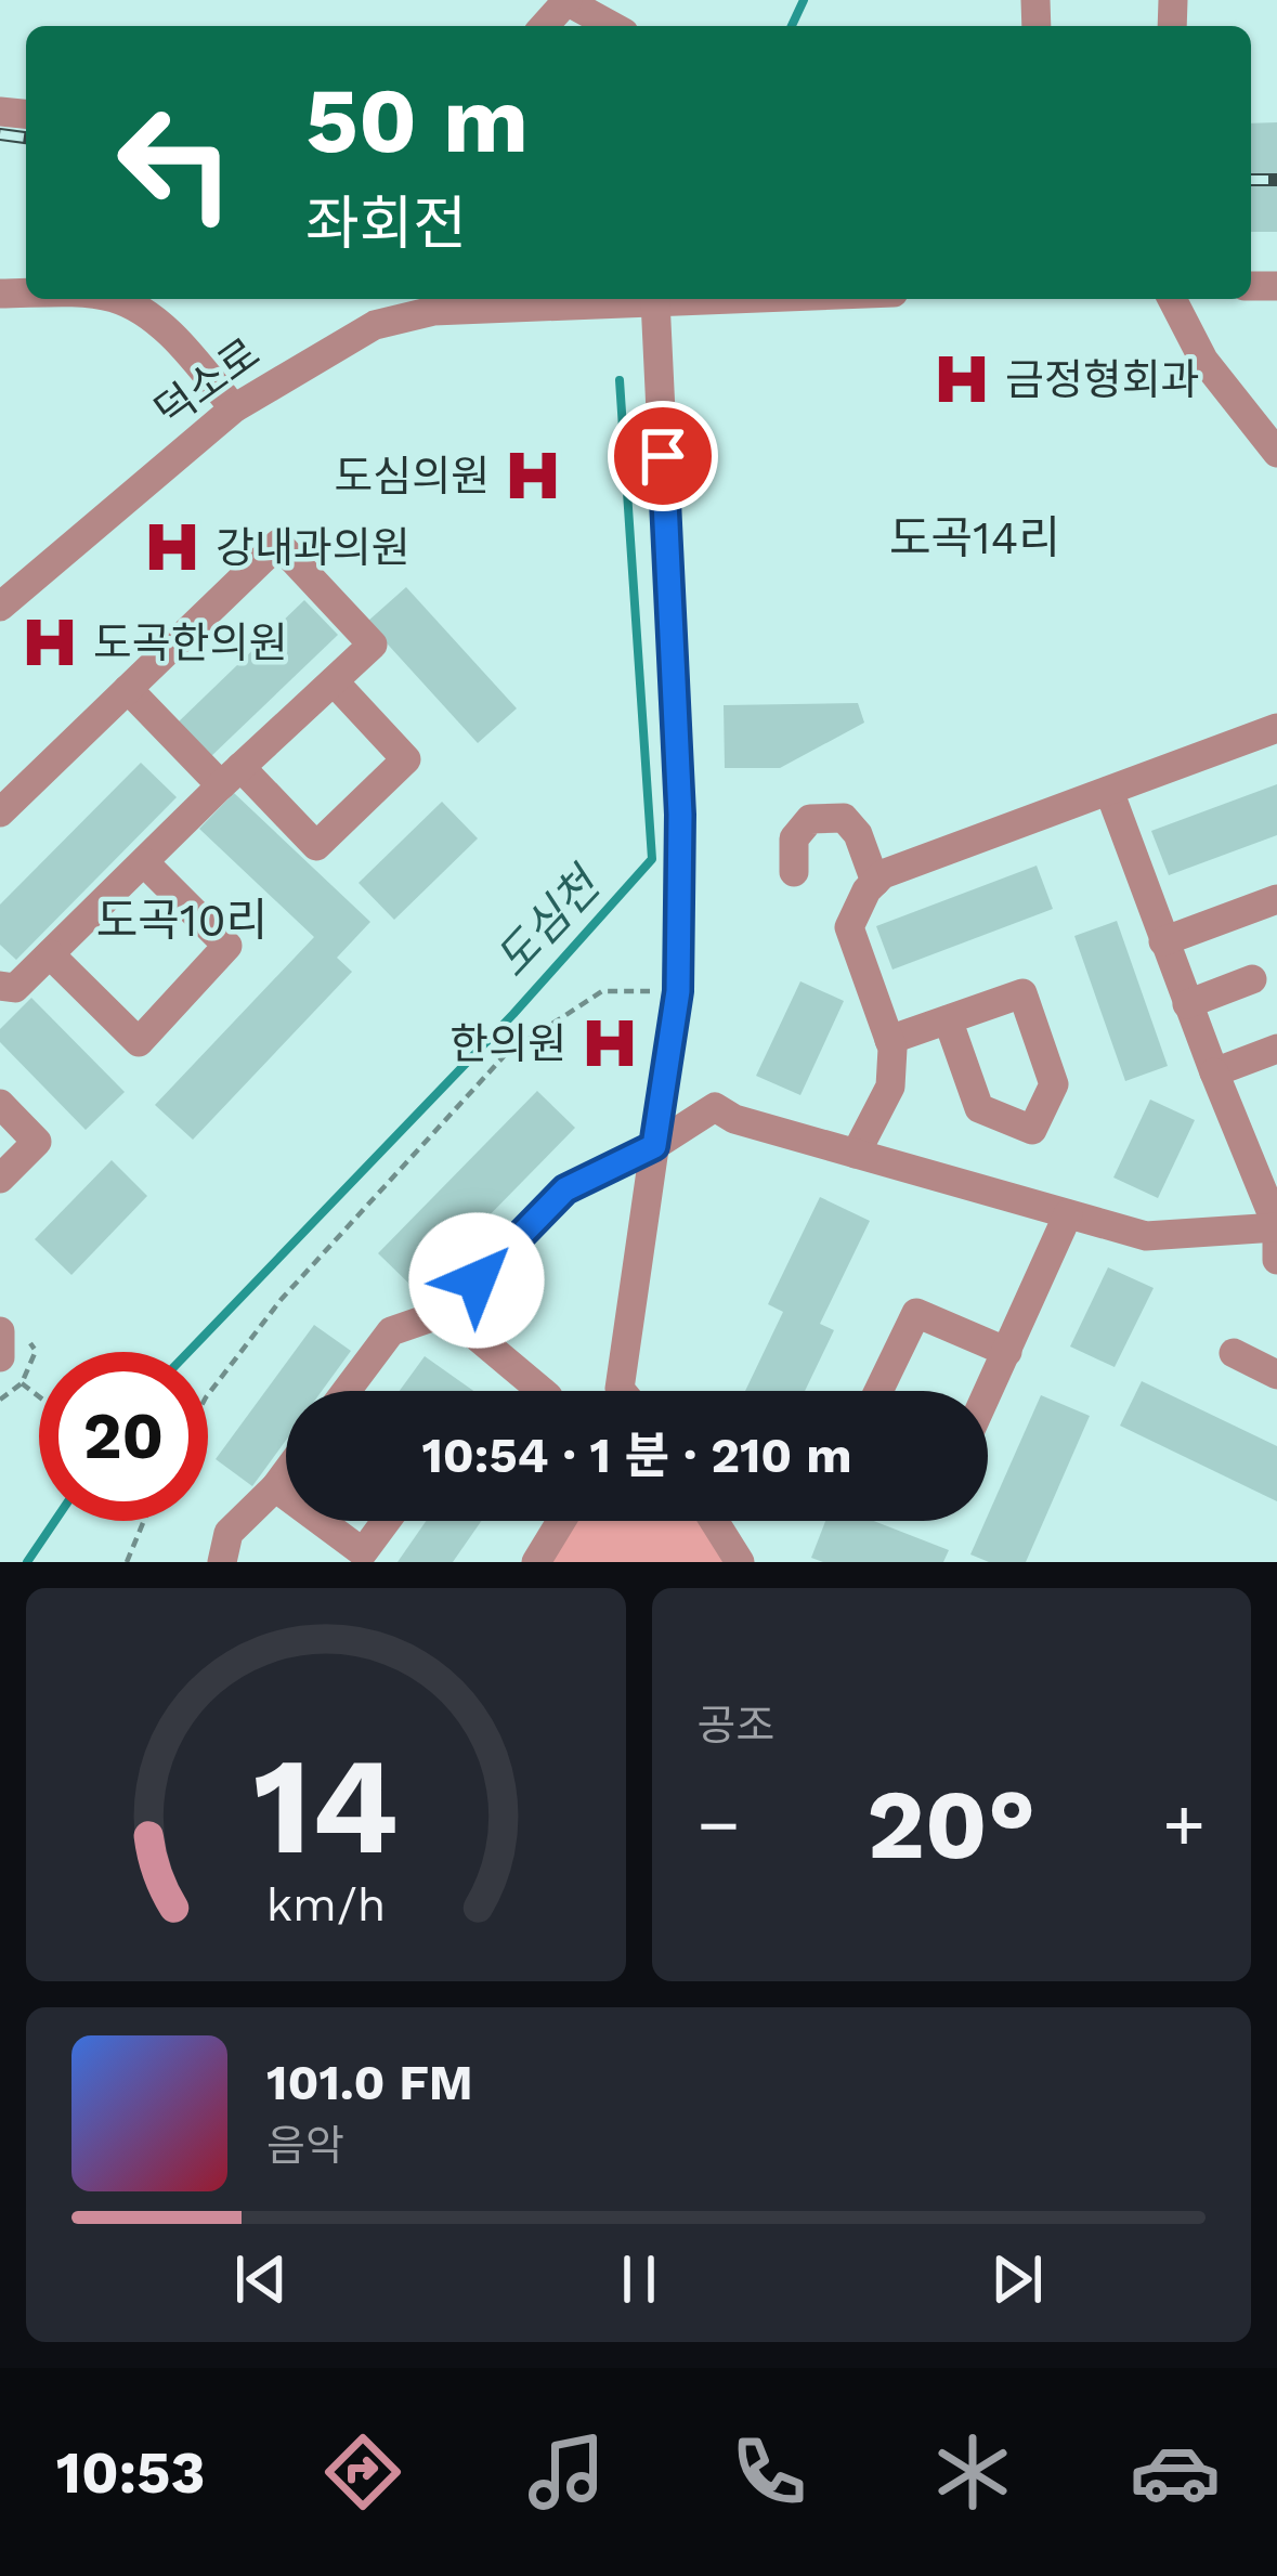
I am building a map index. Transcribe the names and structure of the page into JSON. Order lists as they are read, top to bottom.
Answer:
{
  "streets": {
    "street": ["덕소로"]
  },
  "districts": ["도곡14리", "도곡10리"],
  "water": ["도심천"],
  "places": {
    "hospital": [
      "금정형회과",
      "도심의원",
      "강내과의원",
      "도곡한의원",
      "한의원"
    ]
  },
  "page": {
    "turn": ["50 m", "좌회전"],
    "limit": "20",
    "trip": "10:54 · 1 분 · 210 m",
    "tile": "공조",
    "heat": ["−", "20°", "+"],
    "song": ["101.0 FM", "음악"],
    "tabs": "10:53",
    "gauge": ["14", "km/h"]
  }
}
